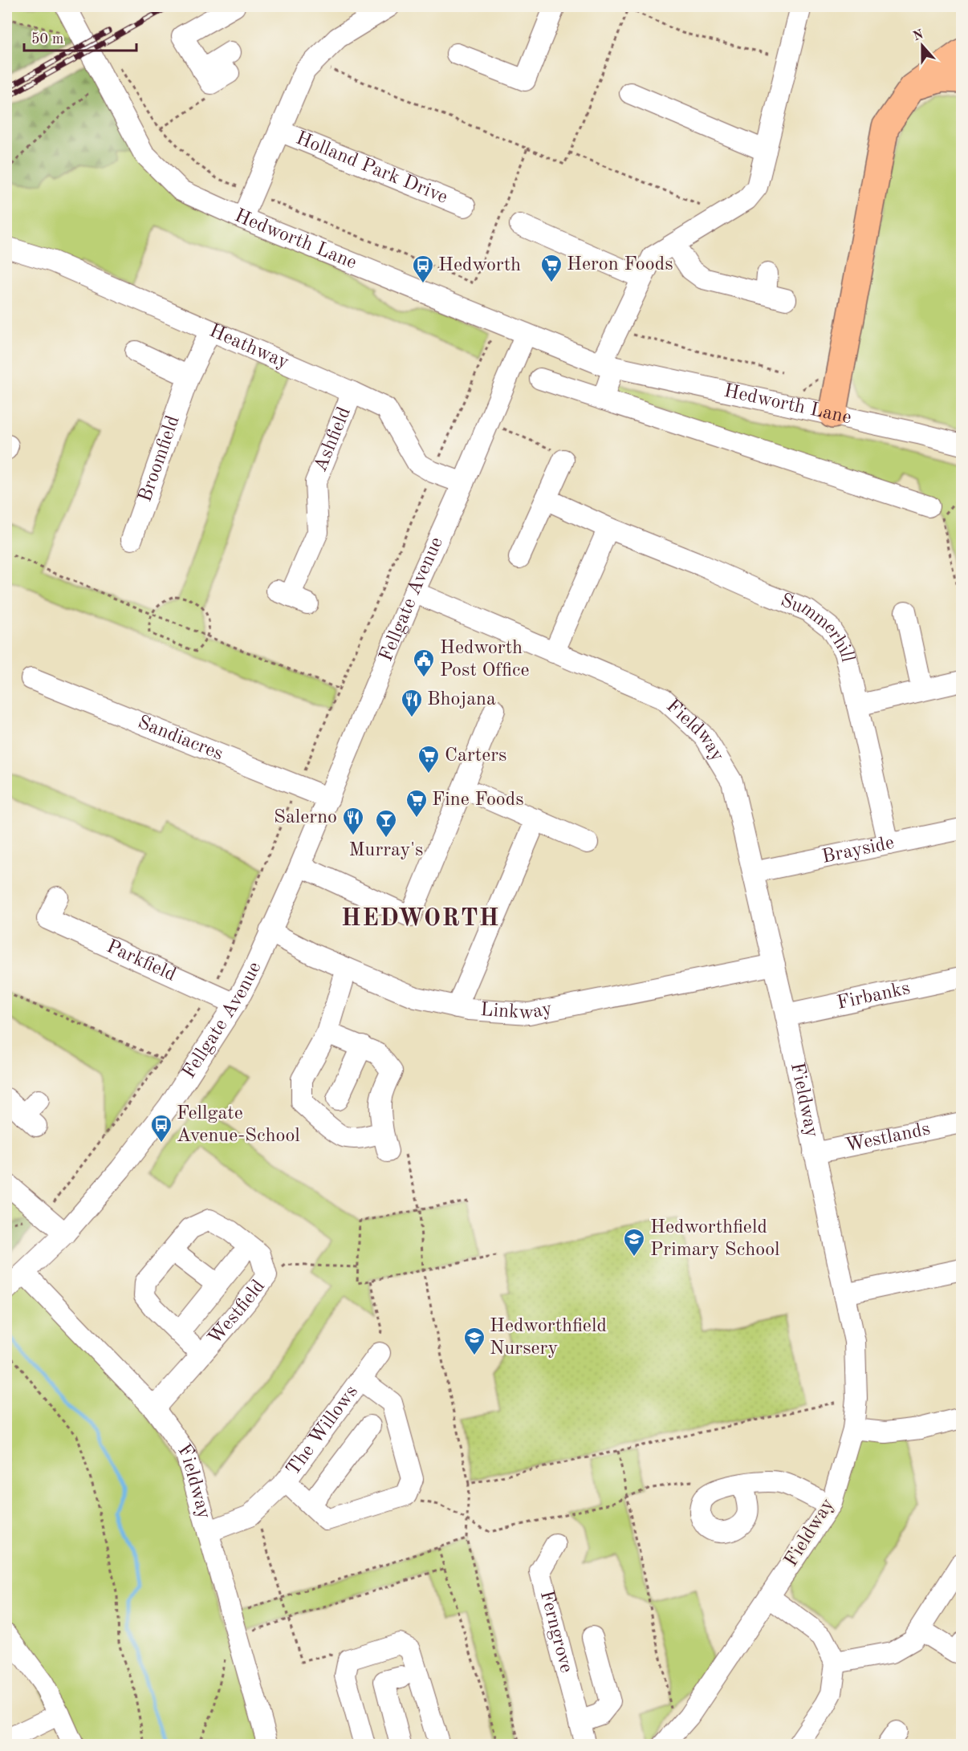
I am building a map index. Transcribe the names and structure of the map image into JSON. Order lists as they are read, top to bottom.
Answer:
{
  "streets": {
    "street": [
      "Holland Park Drive",
      "Hedworth Lane",
      "Heathway",
      "Ashfield",
      "Broomfield",
      "Fellgate Avenue",
      "Summerhill",
      "Fieldway",
      "Sandiacres",
      "Brayside",
      "Parkfield",
      "Firbanks",
      "Linkway",
      "Westlands",
      "Westfield",
      "The Willows",
      "Ferngrove"
    ]
  },
  "crossings": [
    ["Holland Park Drive", "Hedworth Lane"],
    ["Hedworth Lane", "Fellgate Avenue"],
    ["Heathway", "Ashfield"],
    ["Heathway", "Broomfield"],
    ["Heathway", "Fellgate Avenue"],
    ["Fellgate Avenue", "Fieldway"],
    ["Fellgate Avenue", "Sandiacres"],
    ["Fellgate Avenue", "Parkfield"],
    ["Fellgate Avenue", "Linkway"],
    ["Summerhill", "Brayside"],
    ["Fieldway", "Brayside"],
    ["Fieldway", "Firbanks"],
    ["Fieldway", "Linkway"],
    ["Fieldway", "Westlands"],
    ["Fieldway", "Westfield"],
    ["Fieldway", "The Willows"]
  ],
  "districts": ["HEDWORTH"],
  "places": {
    "supermarket": ["Heron Foods", "Carters", "Fine Foods"],
    "bus stop": ["Hedworth", "Fellgate Avenue-School"],
    "public building": ["Hedworth Post Office"],
    "restaurant": ["Bhojana", "Salerno"],
    "bar": ["Murray's"],
    "school or university": ["Hedworthfield Primary School", "Hedworthfield Nursery"]
  },
  "scale_bar": "50 m",
  "north": "top"
}
